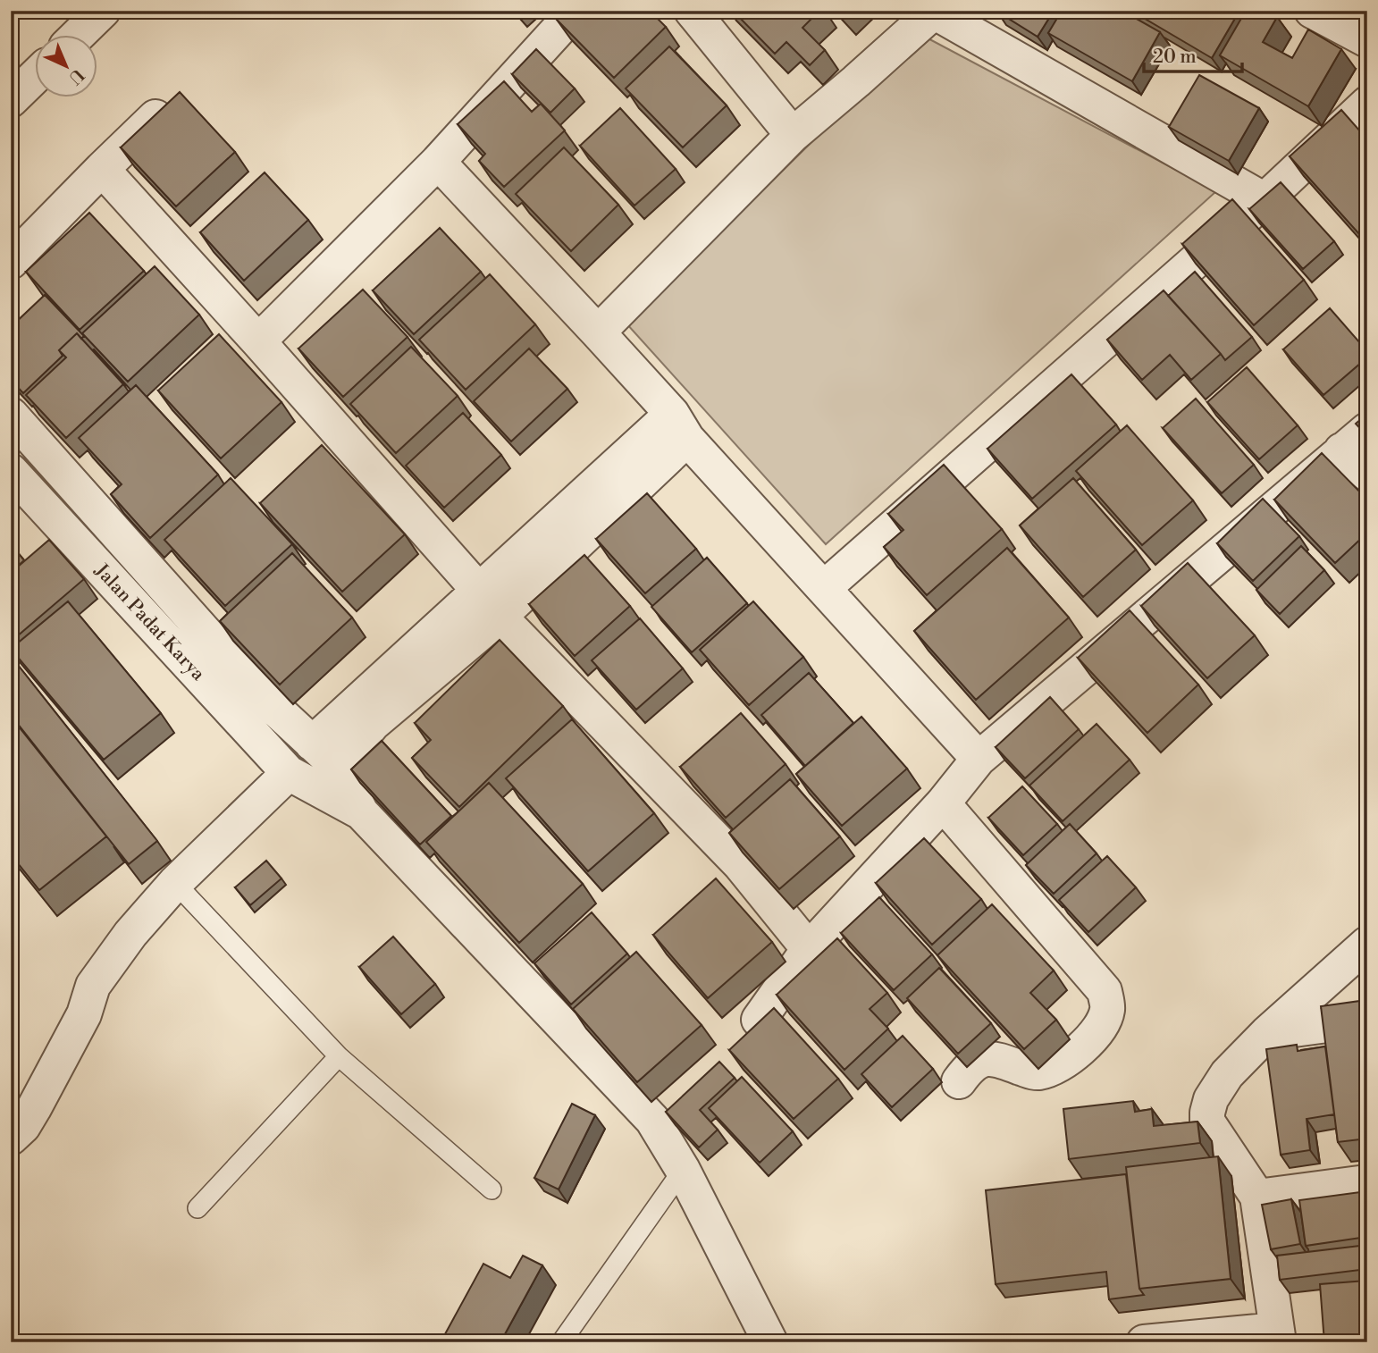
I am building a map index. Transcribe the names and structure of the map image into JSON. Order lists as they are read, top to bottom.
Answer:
{
  "streets": {
    "street": ["Jalan Padat Karya"]
  },
  "scale_bar": "20 m",
  "north": "bottom right"
}
